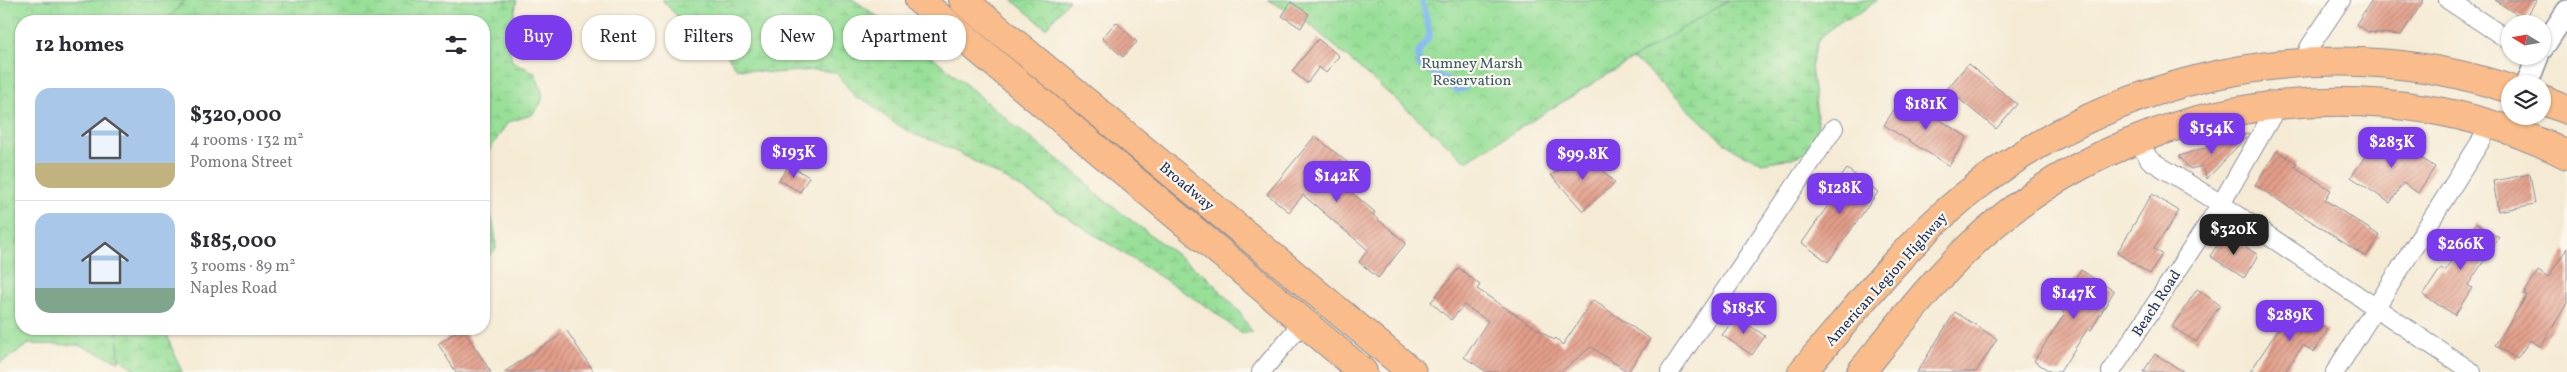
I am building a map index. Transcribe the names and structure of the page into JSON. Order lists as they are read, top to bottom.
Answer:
{
  "streets": {
    "main road": ["Broadway", "American Legion Highway"],
    "street": ["Beach Road"]
  },
  "parks": ["Rumney Marsh Reservation"],
  "north": "left",
  "page": {
    "chip": [
      "Buy",
      "Rent",
      "Filters",
      "New",
      "Apartment"
    ],
    "heading": "12 homes",
    "list": [
      {
        "name": "$320,000",
        "note": "4 rooms · 132 m² · Pomona Street"
      },
      {
        "name": "$185,000",
        "note": "3 rooms · 89 m² · Naples Road"
      }
    ],
    "price": [
      "$181K",
      "$154K",
      "$283K",
      "$193K",
      "$99.8K",
      "$142K",
      "$128K",
      "$320K",
      "$266K",
      "$147K",
      "$185K",
      "$289K"
    ]
  }
}
